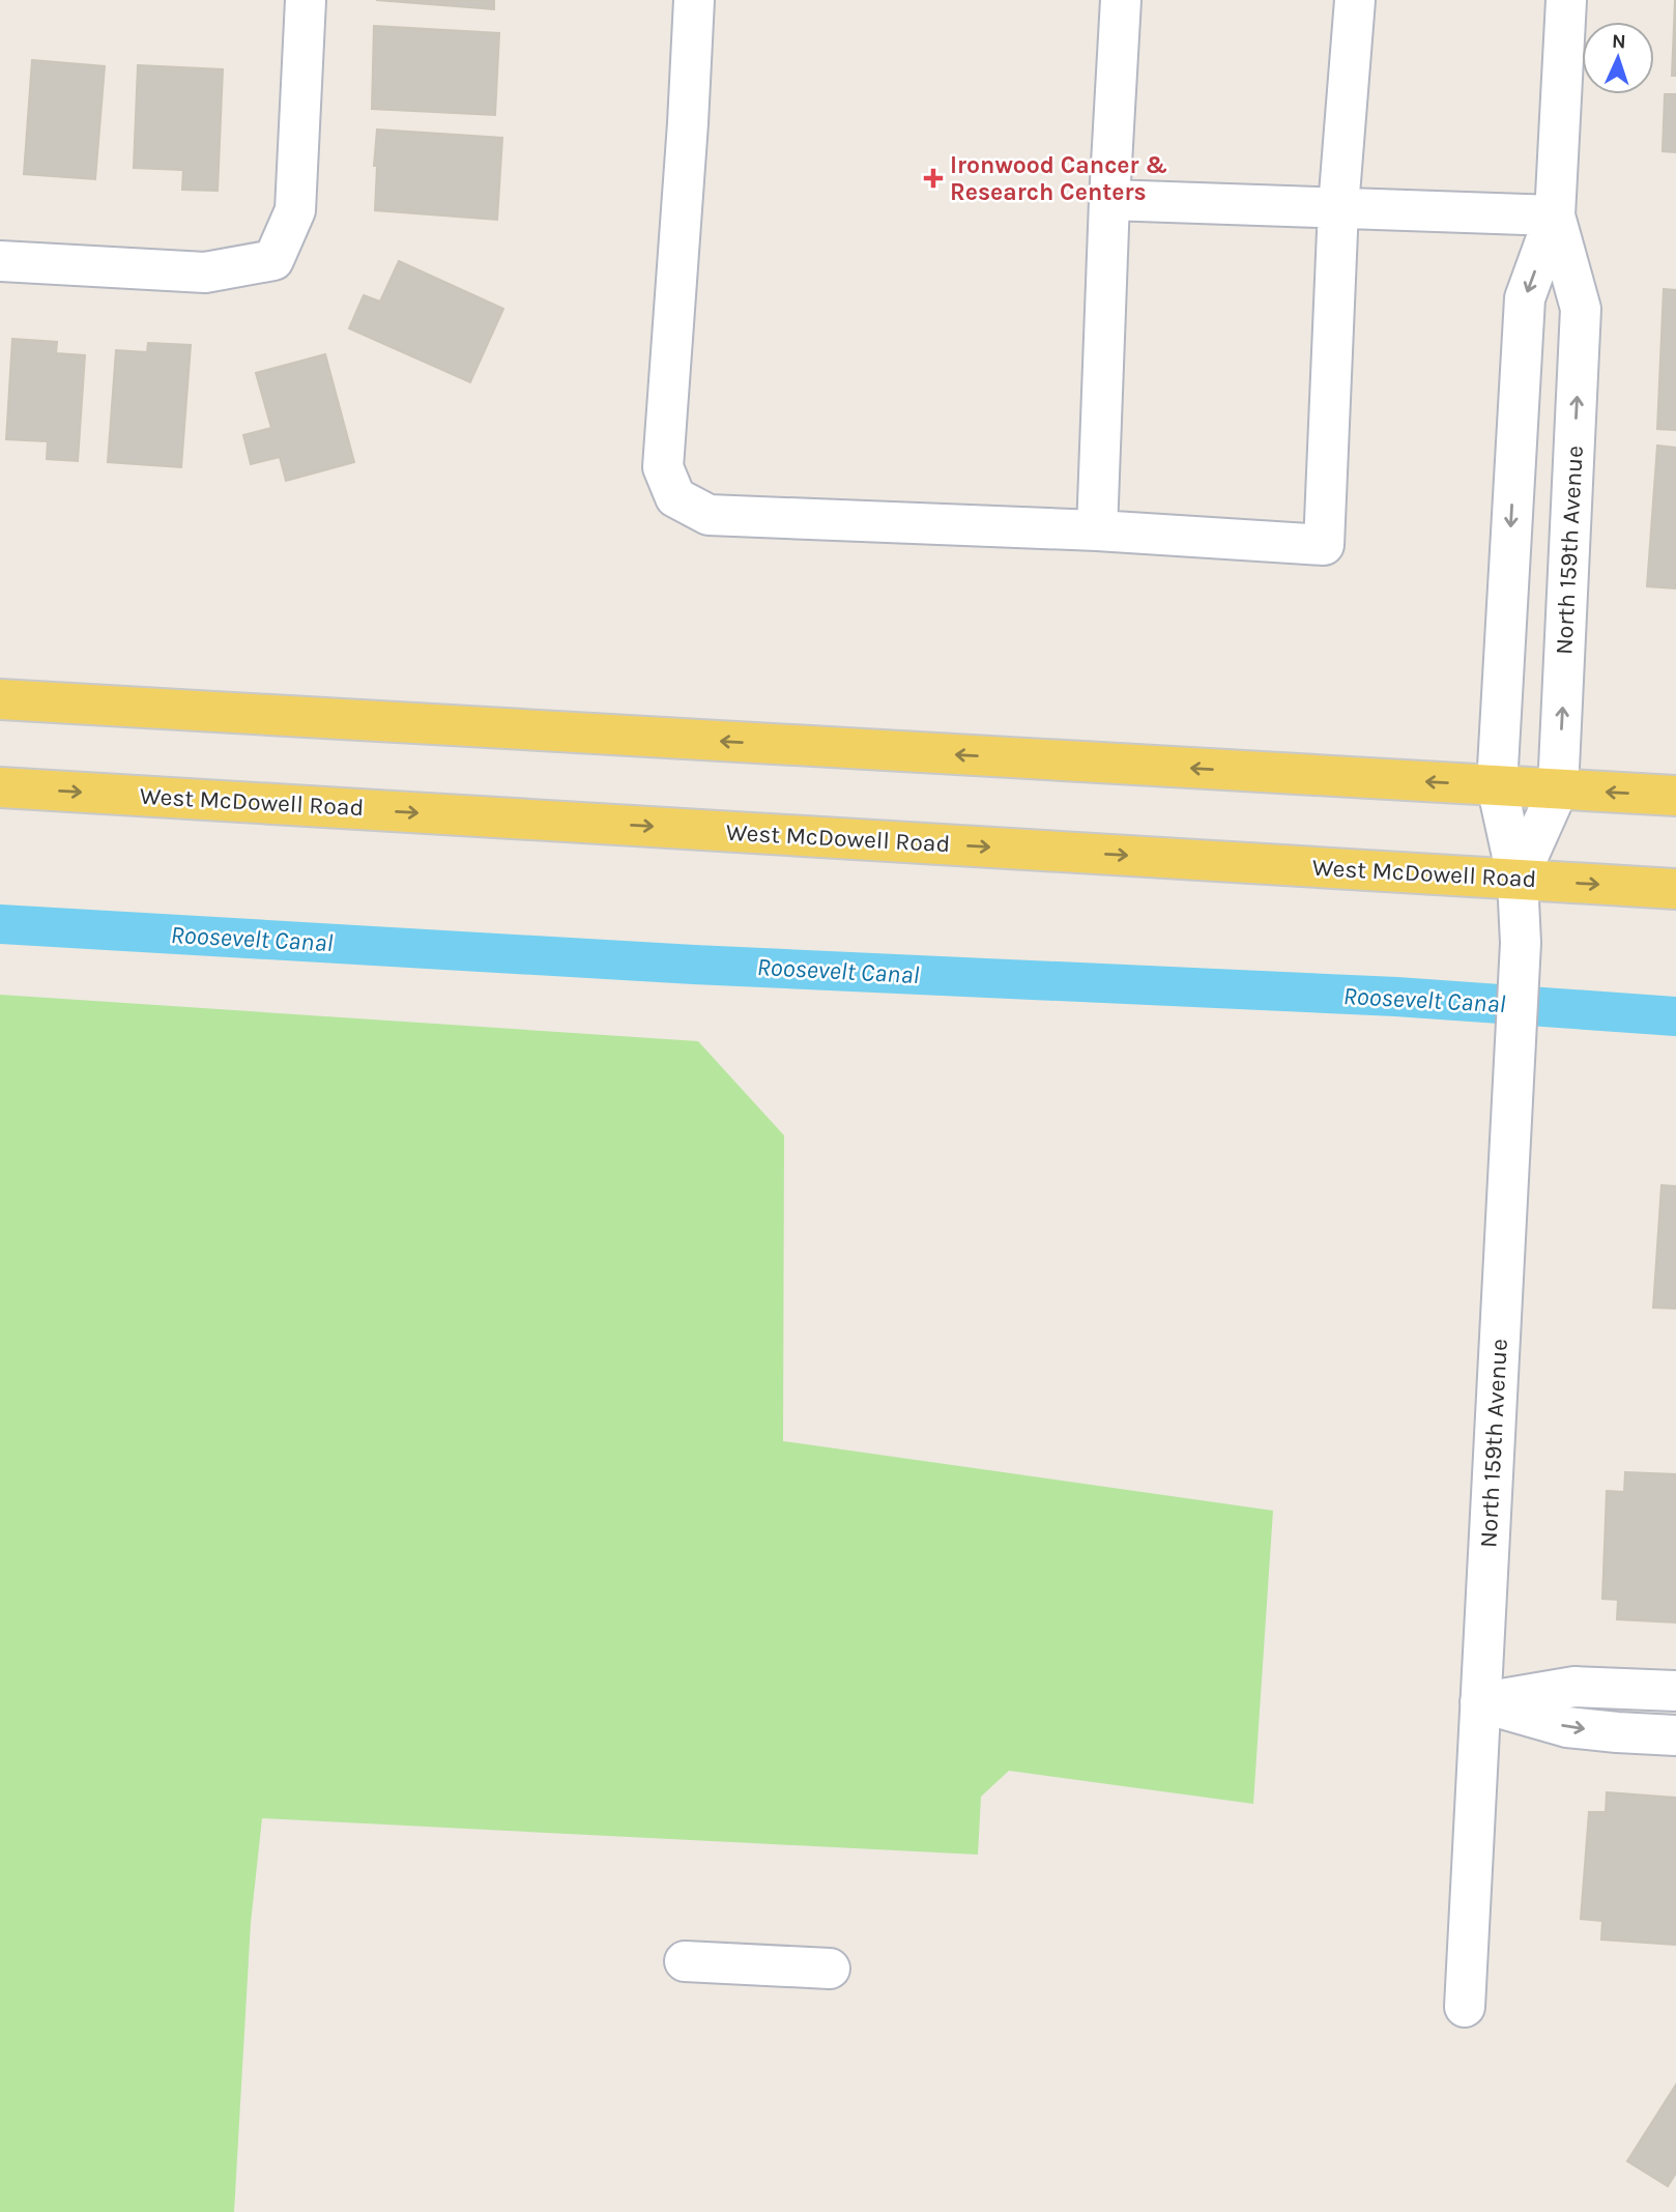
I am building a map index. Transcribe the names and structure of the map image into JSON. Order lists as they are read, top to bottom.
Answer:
{
  "streets": {
    "main road": ["West McDowell Road"],
    "street": ["North 159th Avenue"]
  },
  "crossings": [
    ["North 159th Avenue", "West McDowell Road"]
  ],
  "water": ["Roosevelt Canal"],
  "places": {
    "health": ["Ironwood Cancer & Research Centers"]
  },
  "north": "top"
}
